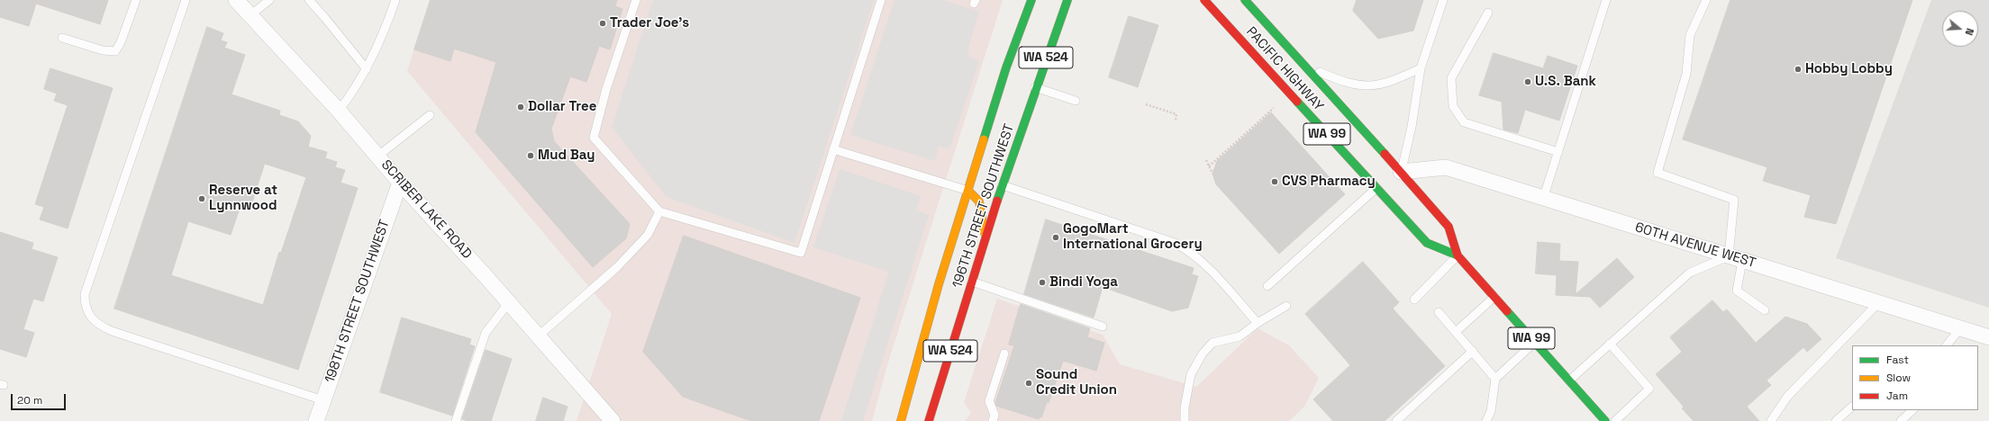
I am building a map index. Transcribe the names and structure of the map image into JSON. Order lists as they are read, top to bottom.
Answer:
{
  "streets": {
    "main road": [
      "WA 524",
      "PACIFIC HIGHWAY",
      "WA 99",
      "196TH STREET SOUTHWEST"
    ],
    "street": ["SCRIBER LAKE ROAD", "60TH AVENUE WEST", "198TH STREET SOUTHWEST"]
  },
  "crossings": [
    ["PACIFIC HIGHWAY", "60TH AVENUE WEST"],
    ["SCRIBER LAKE ROAD", "198TH STREET SOUTHWEST"]
  ],
  "places": [
    "Trader Joe's",
    "Hobby Lobby",
    "U.S. Bank",
    "Dollar Tree",
    "Mud Bay",
    "CVS Pharmacy",
    "Reserve at Lynnwood",
    "GogoMart International Grocery",
    "Bindi Yoga",
    "Sound Credit Union"
  ],
  "legend": ["Fast", "Slow", "Jam"],
  "scale_bar": "20 m",
  "north": "right"
}
